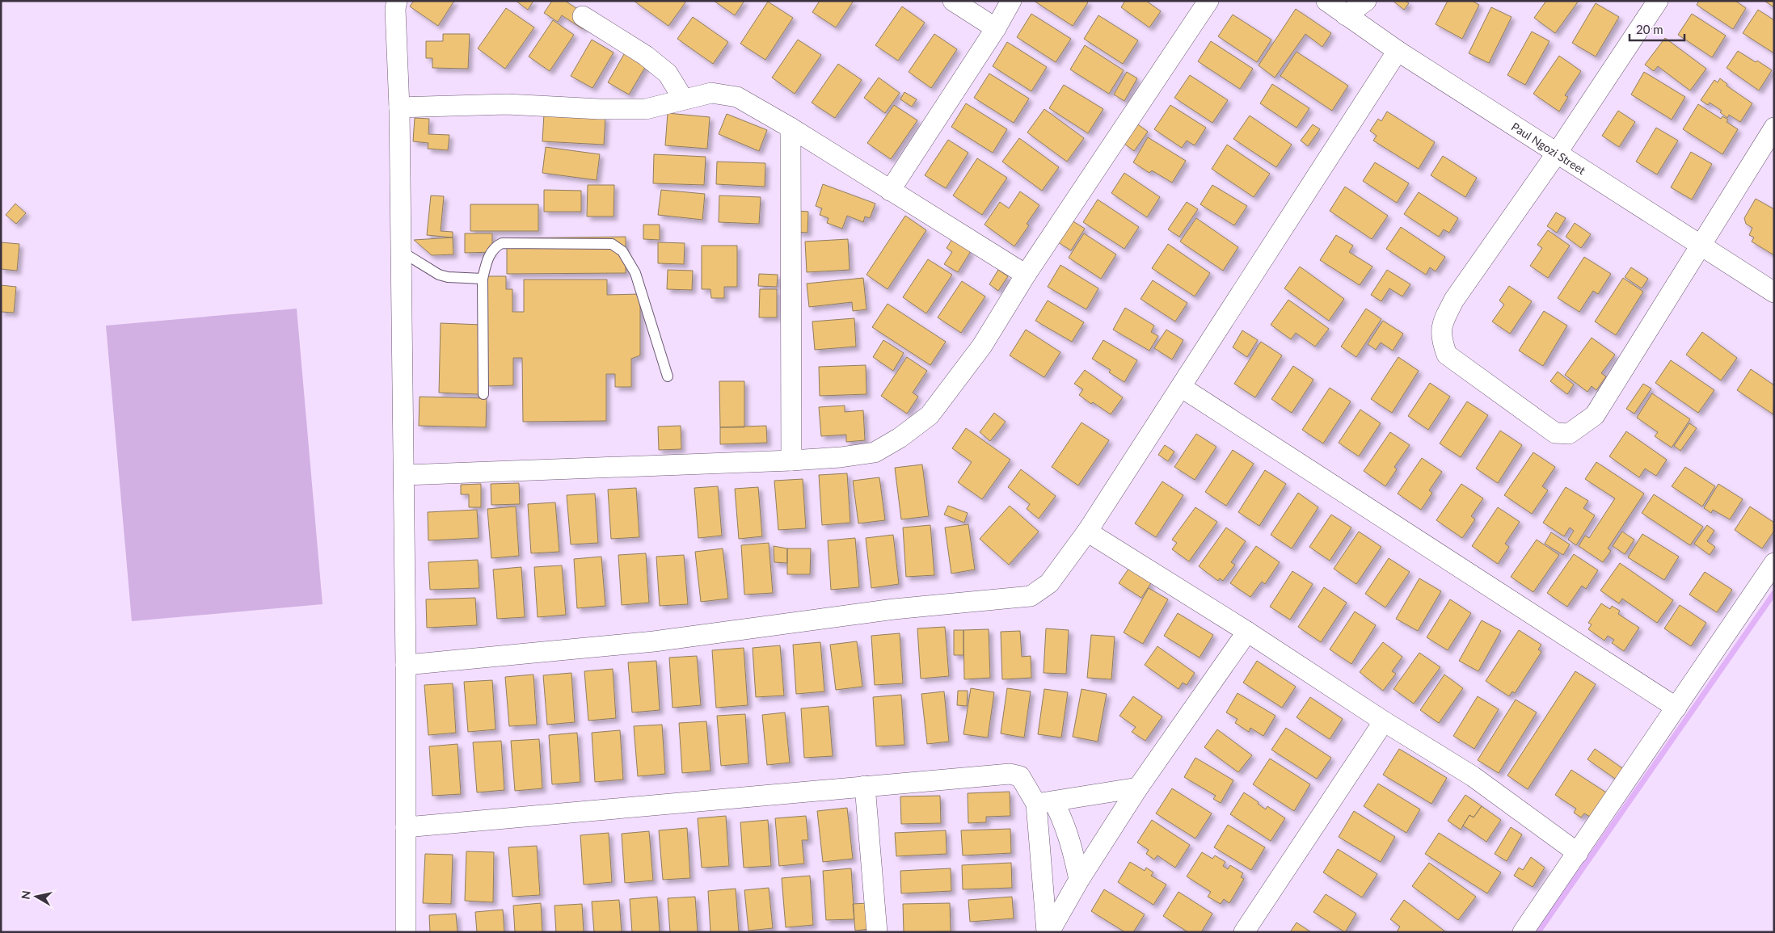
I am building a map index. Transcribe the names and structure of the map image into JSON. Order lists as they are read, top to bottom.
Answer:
{
  "streets": {
    "street": ["Paul Ngozi Street"]
  },
  "scale_bar": "20 m",
  "north": "left"
}
